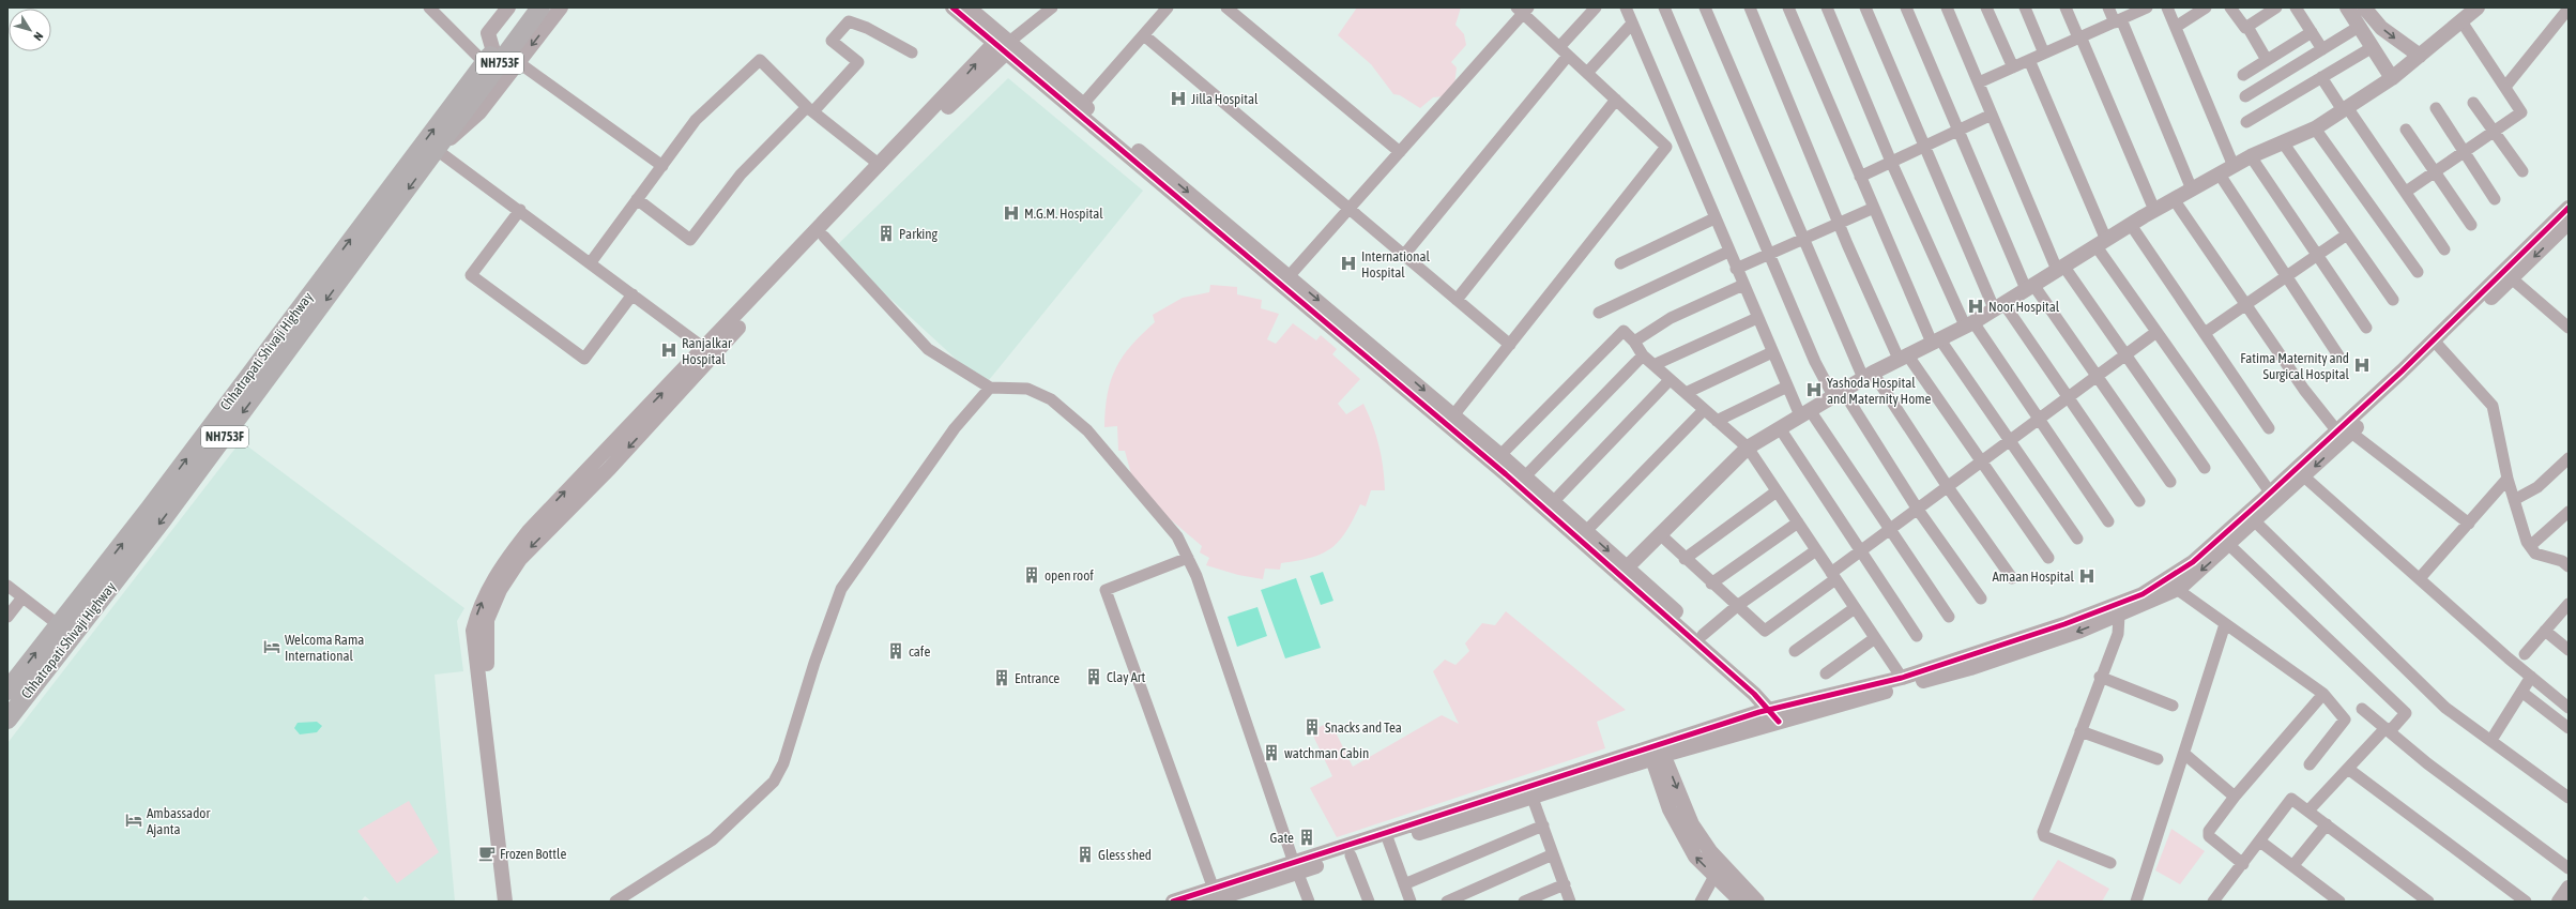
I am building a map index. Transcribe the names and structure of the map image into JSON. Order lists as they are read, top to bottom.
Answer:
{
  "streets": {
    "highway": ["NH753F", "Chhatrapati Shivaji Highway"]
  },
  "crossings": [
    ["NH753F", "Chhatrapati Shivaji Highway"]
  ],
  "places": {
    "hospital": [
      "Jilla Hospital",
      "M.G.M. Hospital",
      "International Hospital",
      "Noor Hospital",
      "Ranjalkar Hospital",
      "Fatima Maternity and Surgical Hospital",
      "Yashoda Hospital and Maternity Home",
      "Amaan Hospital"
    ],
    "building": [
      "Parking",
      "open roof",
      "cafe",
      "Clay Art",
      "Entrance",
      "Snacks and Tea",
      "watchman Cabin",
      "Gate",
      "Gless shed"
    ],
    "hotel": ["Welcoma Rama International", "Ambassador Ajanta"],
    "cafe": ["Frozen Bottle"]
  },
  "north": "bottom right"
}
